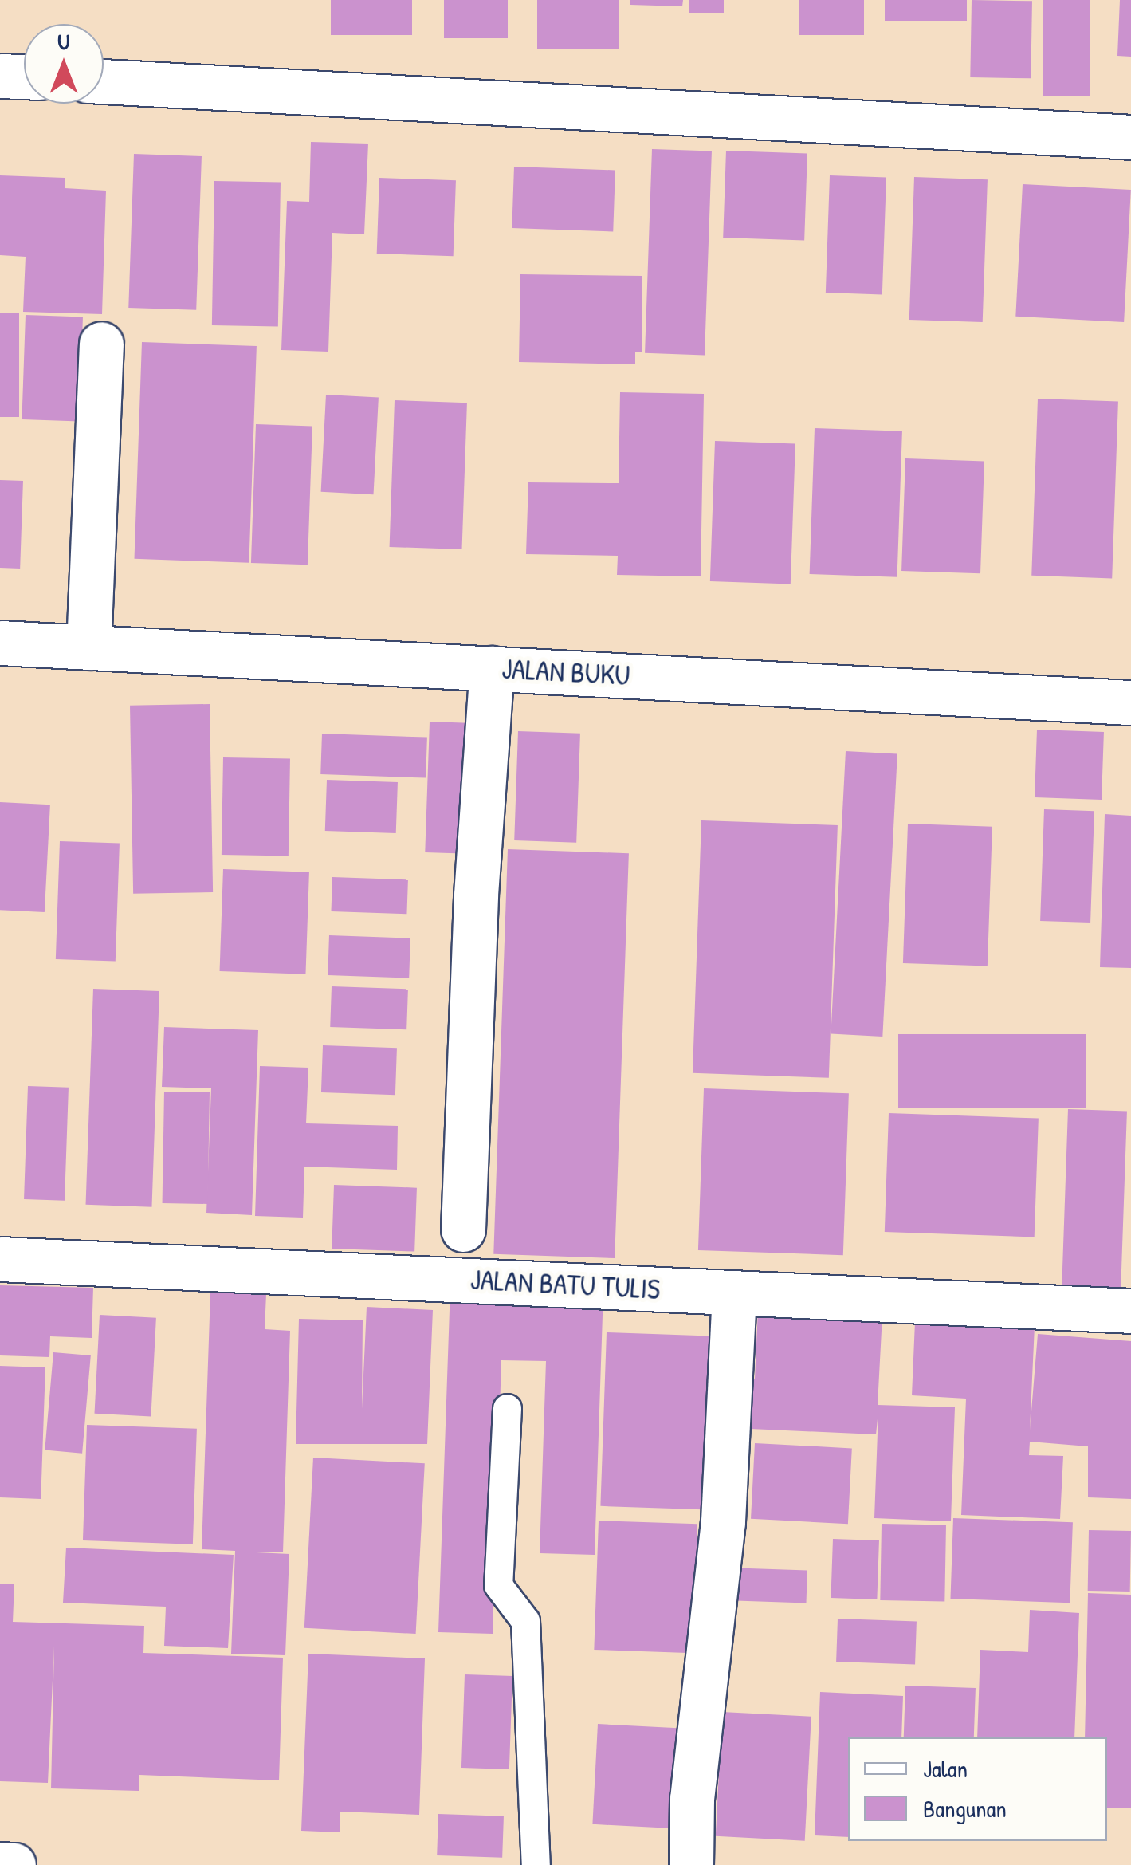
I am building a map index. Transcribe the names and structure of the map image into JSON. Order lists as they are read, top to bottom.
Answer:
{
  "streets": {
    "street": ["JALAN BUKU", "JALAN BATU TULIS"]
  },
  "legend": ["Jalan", "Bangunan"],
  "north": "top"
}
